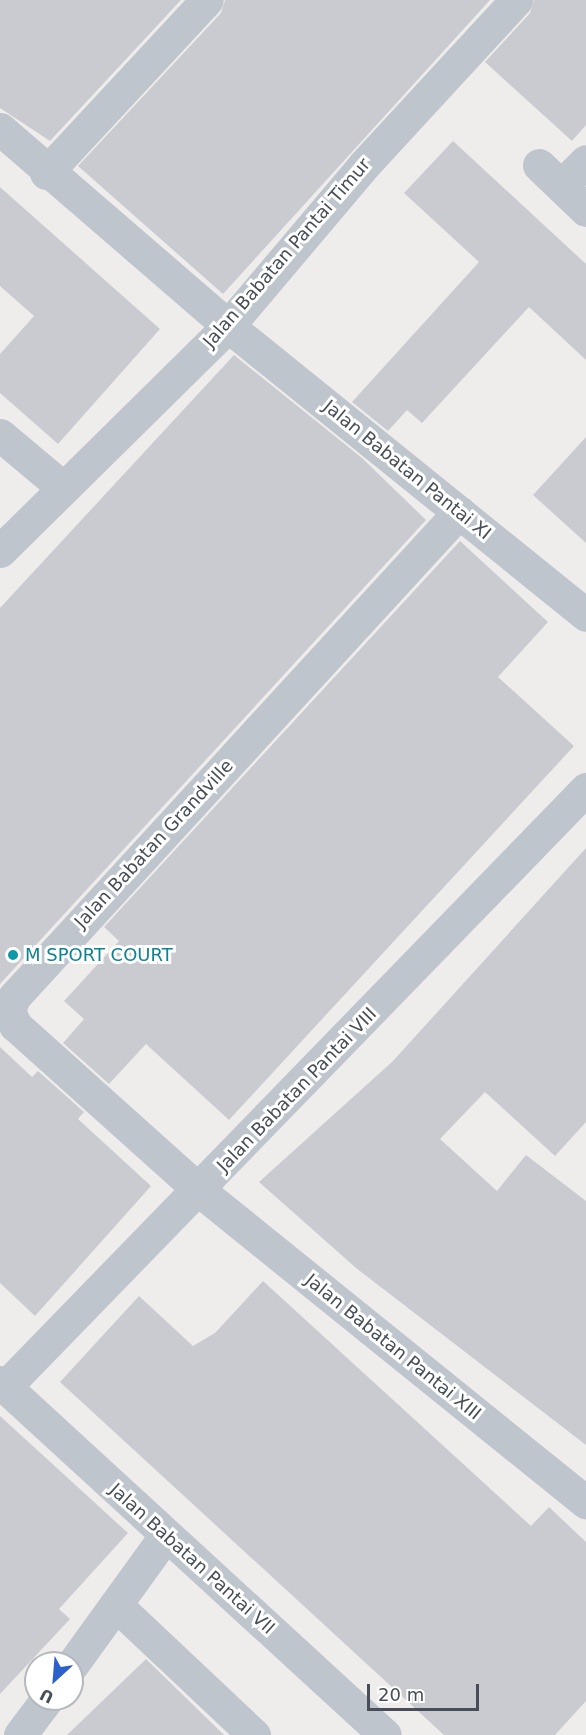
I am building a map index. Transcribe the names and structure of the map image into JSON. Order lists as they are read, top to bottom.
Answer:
{
  "streets": {
    "street": [
      "Jalan Babatan Pantai Timur",
      "Jalan Babatan Pantai XI",
      "Jalan Babatan Grandville",
      "Jalan Babatan Pantai VIII",
      "Jalan Babatan Pantai XIII",
      "Jalan Babatan Pantai VII"
    ]
  },
  "crossings": [
    ["Jalan Babatan Pantai Timur", "Jalan Babatan Pantai XI"],
    ["Jalan Babatan Pantai XI", "Jalan Babatan Grandville"],
    ["Jalan Babatan Grandville", "Jalan Babatan Pantai VIII"],
    ["Jalan Babatan Grandville", "Jalan Babatan Pantai XIII"],
    ["Jalan Babatan Pantai VIII", "Jalan Babatan Pantai XIII"],
    ["Jalan Babatan Pantai VIII", "Jalan Babatan Pantai VII"]
  ],
  "places": ["M SPORT COURT"],
  "scale_bar": "20 m",
  "north": "bottom left"
}
